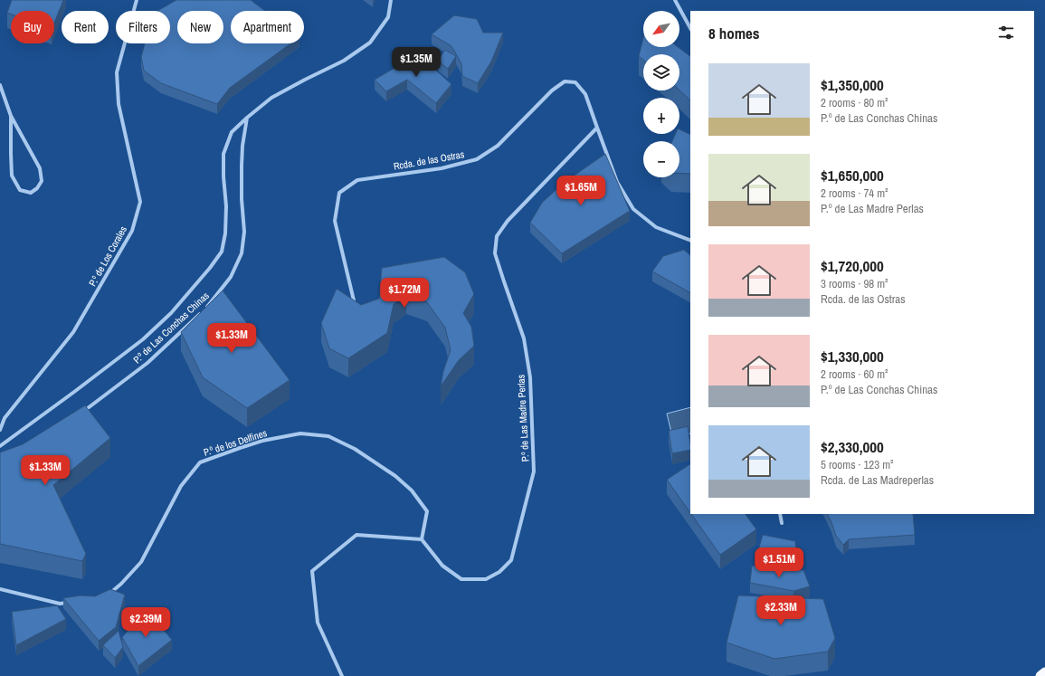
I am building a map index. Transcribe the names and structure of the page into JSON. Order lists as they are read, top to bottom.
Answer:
{
  "streets": {
    "street": [
      "Rcda. de las Ostras",
      "P.º de Los Corales",
      "P.º de Las Conchas Chinas",
      "P.º de Las Madre Perlas",
      "P.º de los Delfines"
    ]
  },
  "crossings": [
    ["Rcda. de las Ostras", "P.º de Las Madre Perlas"],
    ["P.º de Las Madre Perlas", "P.º de los Delfines"]
  ],
  "north": "bottom left",
  "page": {
    "map_buttons": ["+", "−"],
    "chip": [
      "Buy",
      "Rent",
      "Filters",
      "New",
      "Apartment"
    ],
    "heading": "8 homes",
    "price": [
      "$1.35M",
      "$1.65M",
      "$1.72M",
      "$1.33M",
      "$1.33M",
      "$1.51M",
      "$2.33M",
      "$2.39M"
    ],
    "list": [
      {
        "name": "$1,350,000",
        "note": "2 rooms · 80 m² · P.º de Las Conchas Chinas"
      },
      {
        "name": "$1,650,000",
        "note": "2 rooms · 74 m² · P.º de Las Madre Perlas"
      },
      {
        "name": "$1,720,000",
        "note": "3 rooms · 98 m² · Rcda. de las Ostras"
      },
      {
        "name": "$1,330,000",
        "note": "2 rooms · 60 m² · P.º de Las Conchas Chinas"
      },
      {
        "name": "$2,330,000",
        "note": "5 rooms · 123 m² · Rcda. de Las Madreperlas"
      }
    ]
  }
}
